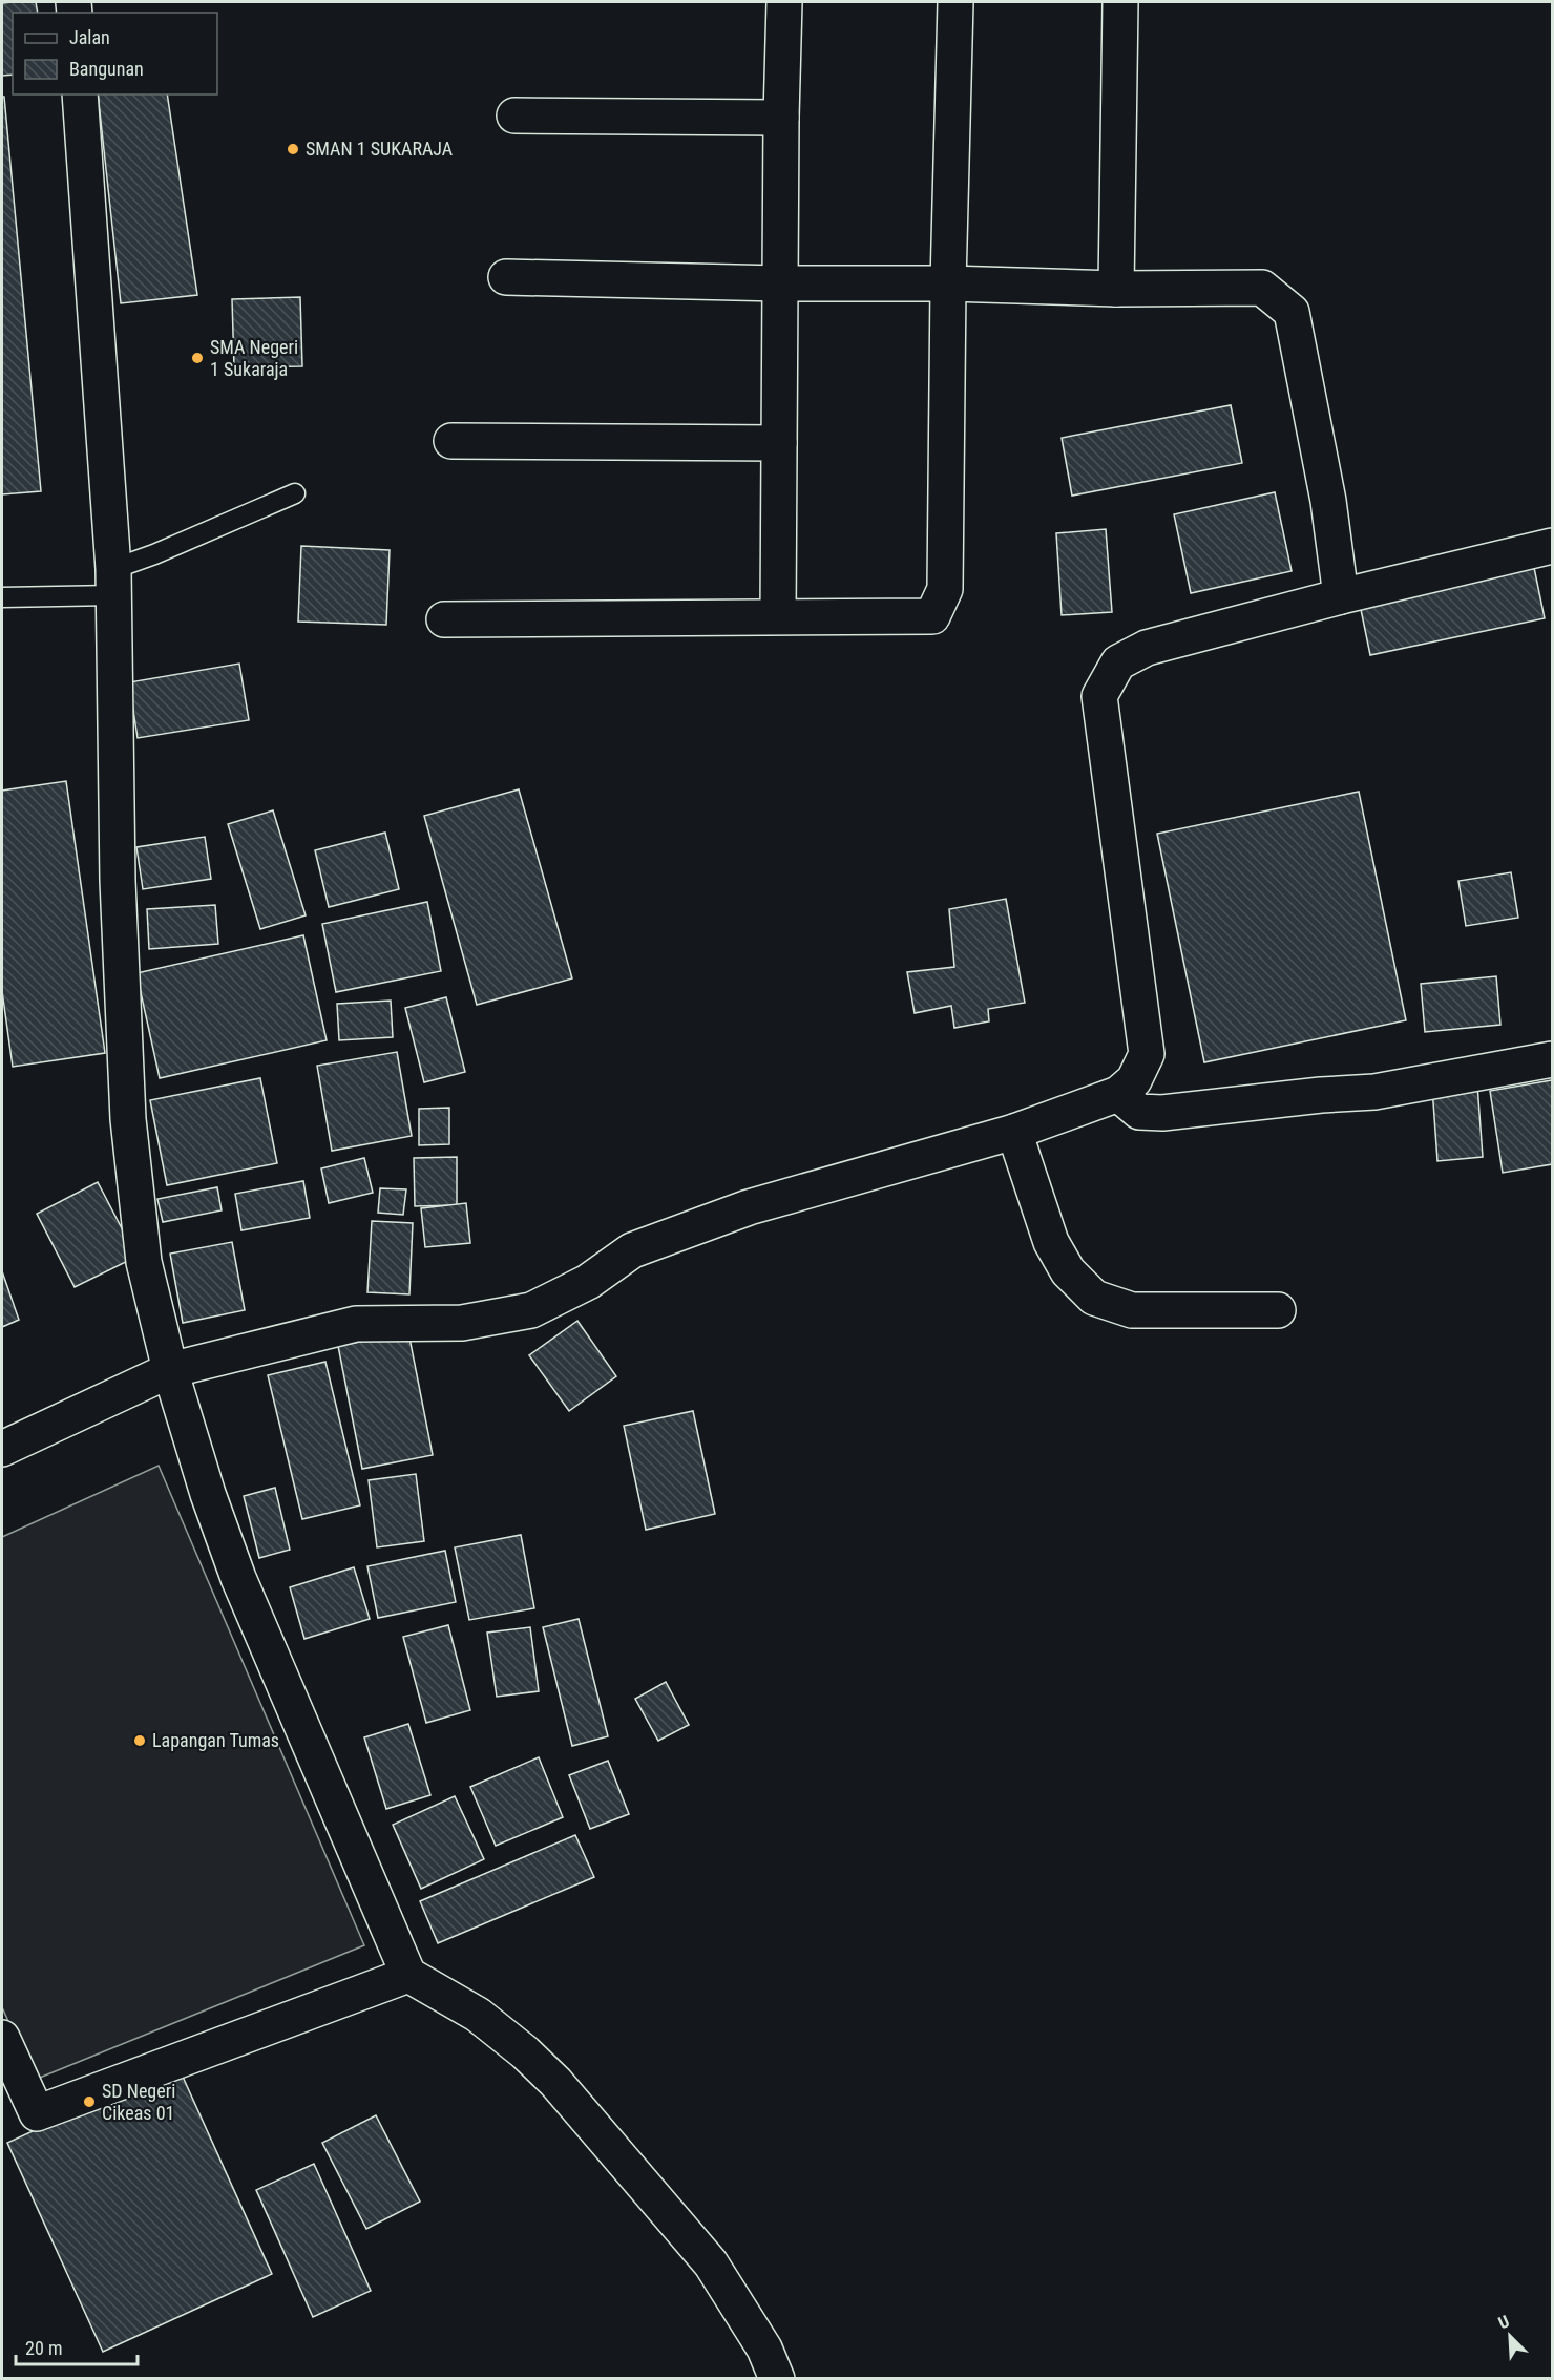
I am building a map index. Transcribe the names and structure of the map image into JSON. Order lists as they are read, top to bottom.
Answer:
{
  "places": [
    "SMAN 1 SUKARAJA",
    "SMA Negeri 1 Sukaraja",
    "Lapangan Tumas",
    "SD Negeri Cikeas 01"
  ],
  "legend": ["Jalan", "Bangunan"],
  "scale_bar": "20 m",
  "north": "top left"
}
